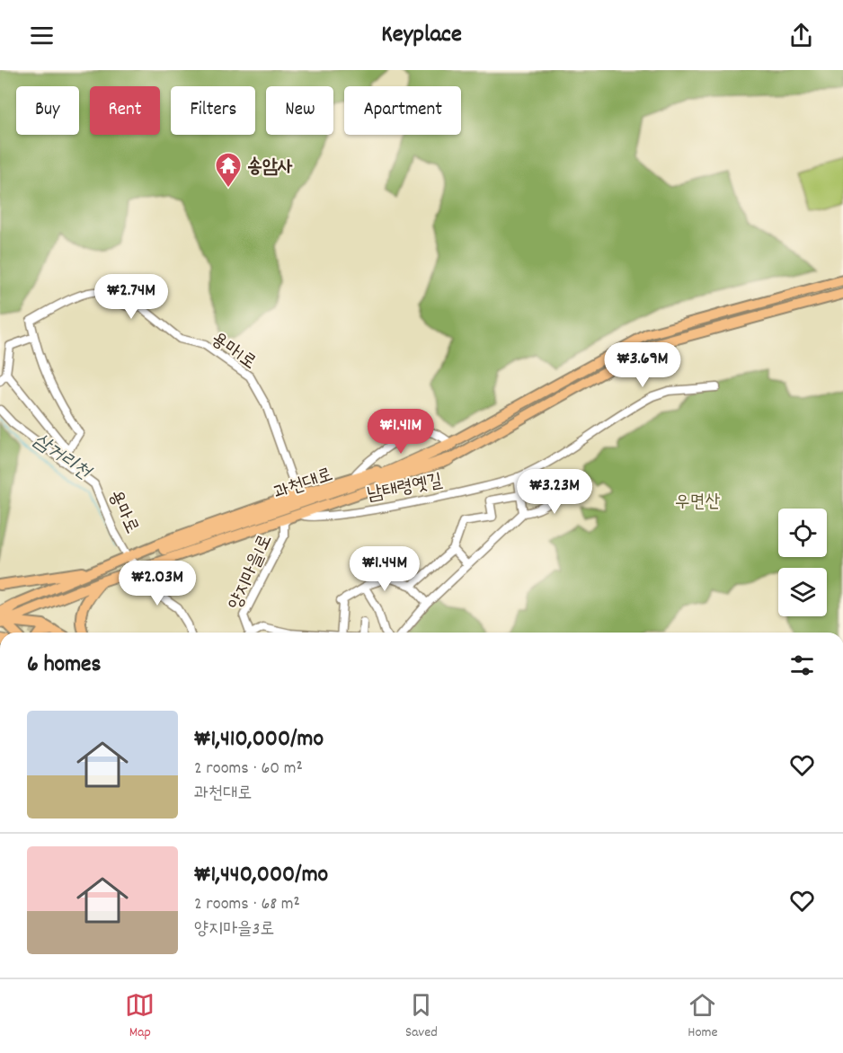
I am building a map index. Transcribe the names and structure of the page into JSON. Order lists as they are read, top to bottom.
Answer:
{
  "streets": {
    "highway": ["과천대로"],
    "street": [
      "용마1로",
      "남태령옛길",
      "용마로",
      "양지마을1로"
    ]
  },
  "water": ["삼거리천"],
  "parks": ["우면산"],
  "places": {
    "temple": ["송암사"]
  },
  "page": {
    "header": "Keyplace",
    "chip": [
      "Buy",
      "Rent",
      "Filters",
      "New",
      "Apartment"
    ],
    "price": [
      "₩2.74M",
      "₩3.69M",
      "₩1.41M",
      "₩3.23M",
      "₩1.44M",
      "₩2.03M"
    ],
    "heading": "6 homes",
    "list": [
      {
        "name": "₩1,410,000/mo",
        "note": "2 rooms · 60 m² · 과천대로"
      },
      {
        "name": "₩1,440,000/mo",
        "note": "2 rooms · 68 m² · 양지마을3로"
      }
    ],
    "tabs": ["Map", "Saved", "Home"]
  }
}
